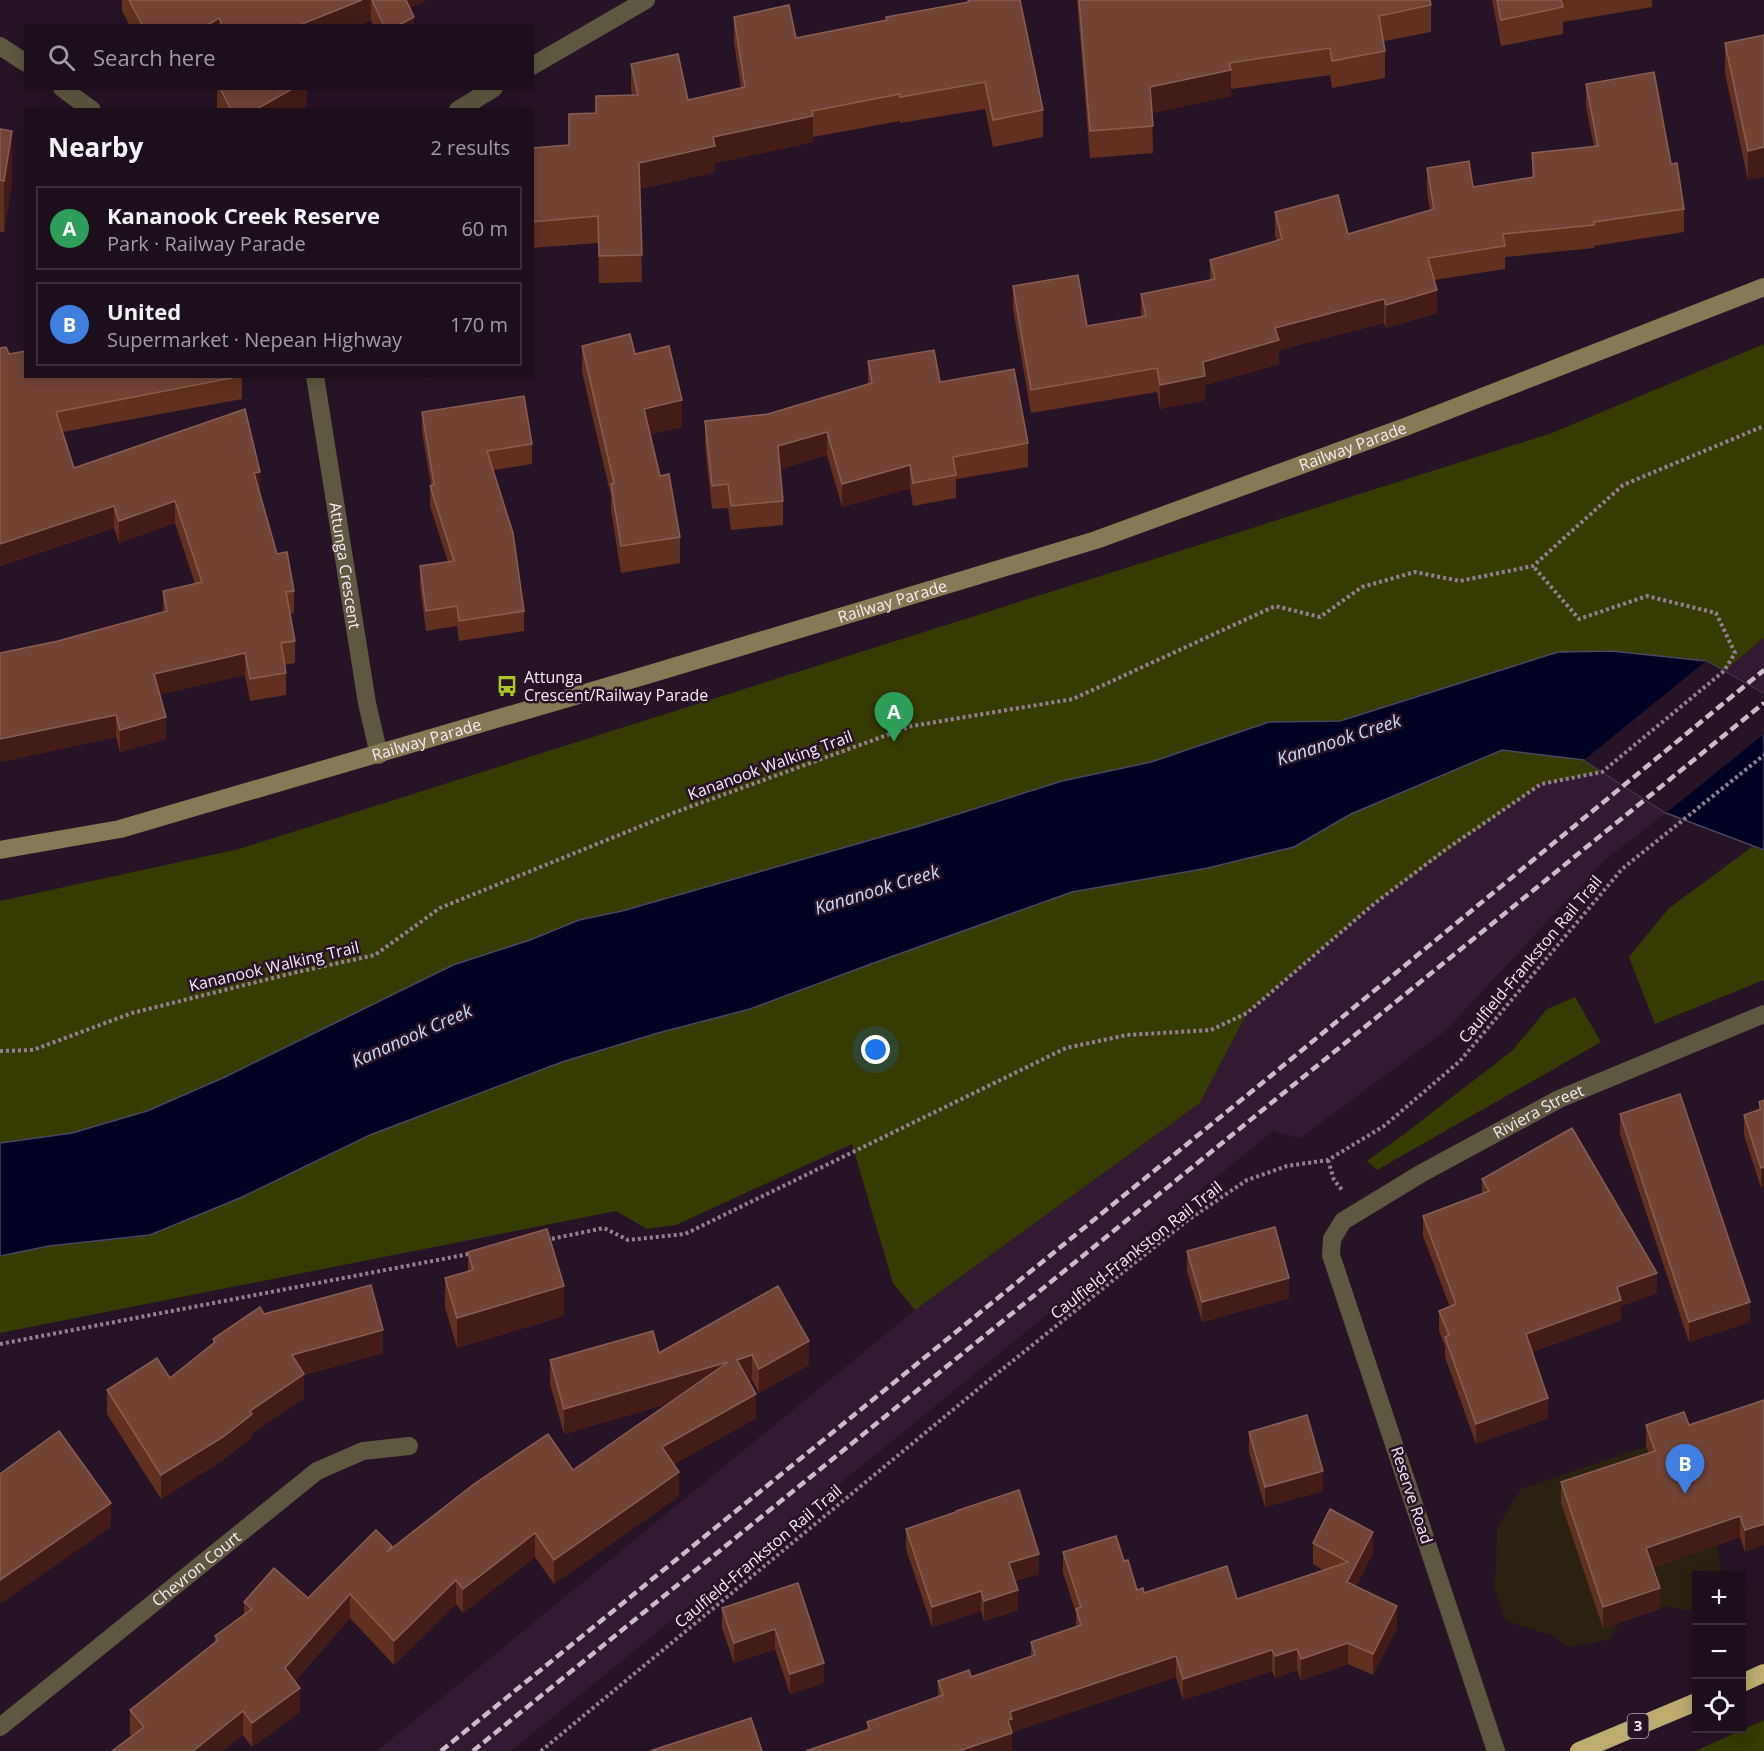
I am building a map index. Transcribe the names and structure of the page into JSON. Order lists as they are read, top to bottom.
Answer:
{
  "streets": {
    "highway": ["3"],
    "street": [
      "Railway Parade",
      "Attunga Crescent",
      "Riviera Street",
      "Reserve Road",
      "Chevron Court"
    ],
    "path": ["Kananook Walking Trail", "Caulfield-Frankston Rail Trail"]
  },
  "crossings": [
    ["Railway Parade", "Attunga Crescent"],
    ["Riviera Street", "Reserve Road"]
  ],
  "water": ["Kananook Creek"],
  "places": {
    "bus stop": ["Attunga Crescent/Railway Parade"]
  },
  "page": {
    "search": "Search here",
    "heading": ["Nearby", "2 results"],
    "list": [
      {
        "mark": "A",
        "name": "Kananook Creek Reserve",
        "note": "Park · Railway Parade",
        "value": "60 m"
      },
      {
        "mark": "B",
        "name": "United",
        "note": "Supermarket · Nepean Highway",
        "value": "170 m"
      }
    ],
    "pins": ["A", "B"],
    "map_buttons": ["+", "−"]
  }
}
